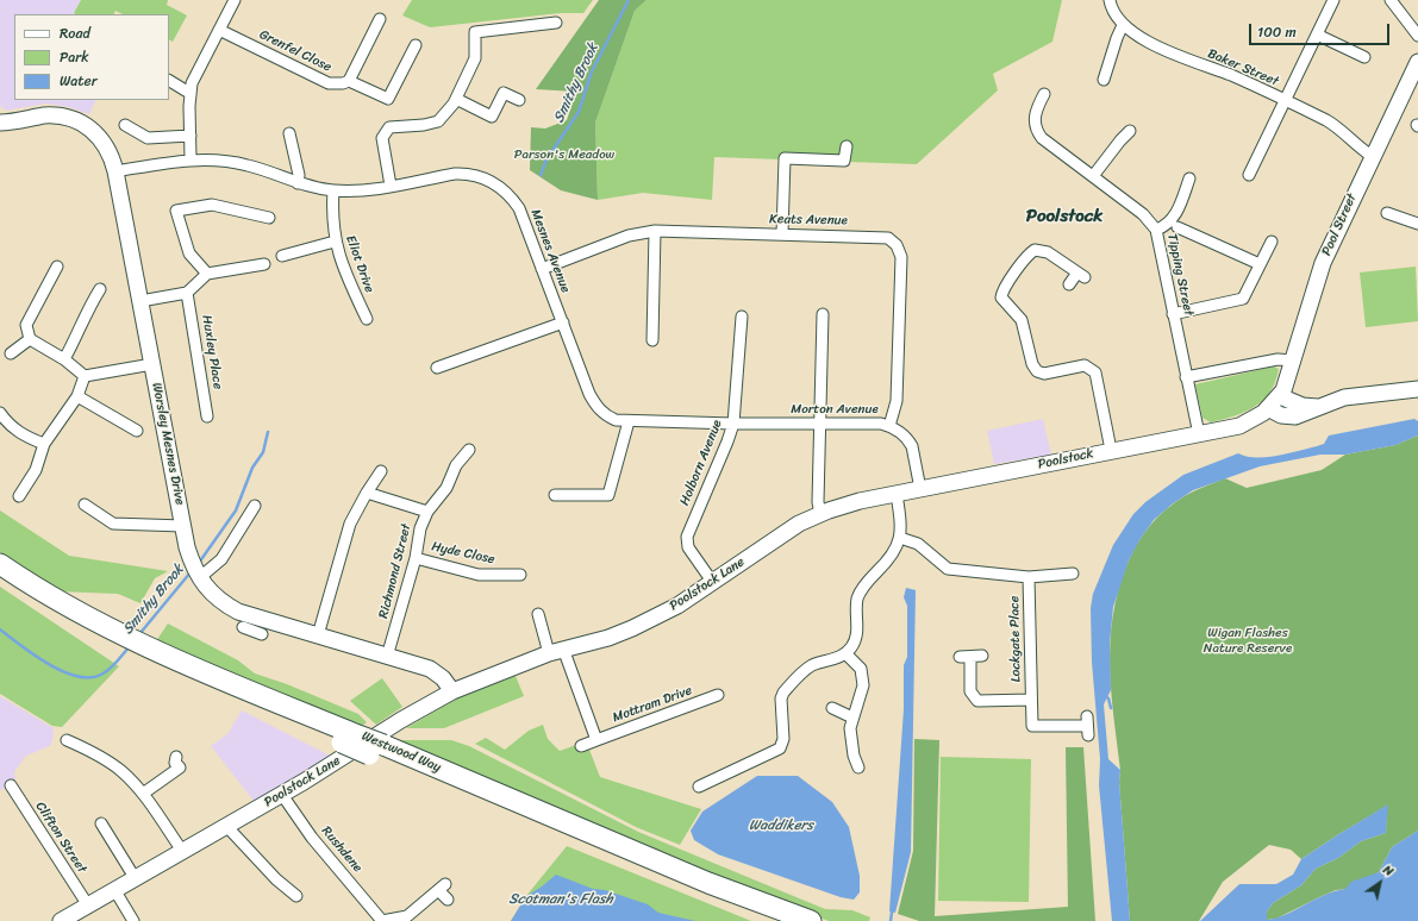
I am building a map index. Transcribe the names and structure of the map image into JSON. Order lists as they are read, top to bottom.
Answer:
{
  "streets": {
    "highway": ["Westwood Way"],
    "main road": [
      "Pool Street",
      "Worsley Mesnes Drive",
      "Poolstock",
      "Poolstock Lane"
    ],
    "street": [
      "Grenfel Close",
      "Baker Street",
      "Keats Avenue",
      "Mesnes Avenue",
      "Eliot Drive",
      "Tipping Street",
      "Huxley Place",
      "Morton Avenue",
      "Holborn Avenue",
      "Hyde Close",
      "Richmond Street",
      "Lockgate Place",
      "Mottram Drive",
      "Clifton Street",
      "Rushdene"
    ]
  },
  "crossings": [
    ["Baker Street", "Pool Street"],
    ["Keats Avenue", "Mesnes Avenue"],
    ["Keats Avenue", "Morton Avenue"],
    ["Pool Street", "Poolstock"],
    ["Mesnes Avenue", "Eliot Drive"],
    ["Mesnes Avenue", "Morton Avenue"],
    ["Mesnes Avenue", "Worsley Mesnes Drive"],
    ["Mesnes Avenue", "Holborn Avenue"],
    ["Tipping Street", "Poolstock"],
    ["Morton Avenue", "Poolstock"],
    ["Morton Avenue", "Holborn Avenue"],
    ["Worsley Mesnes Drive", "Richmond Street"],
    ["Worsley Mesnes Drive", "Poolstock Lane"],
    ["Poolstock", "Poolstock Lane"],
    ["Holborn Avenue", "Poolstock Lane"],
    ["Hyde Close", "Richmond Street"],
    ["Poolstock Lane", "Clifton Street"],
    ["Poolstock Lane", "Rushdene"]
  ],
  "districts": ["Poolstock"],
  "water": ["Smithy Brook", "Waddikers", "Scotman's Flash"],
  "parks": ["Parson's Meadow", "Wigan Flashes Nature Reserve"],
  "legend": ["Road", "Park", "Water"],
  "scale_bar": "100 m",
  "north": "top right"
}
